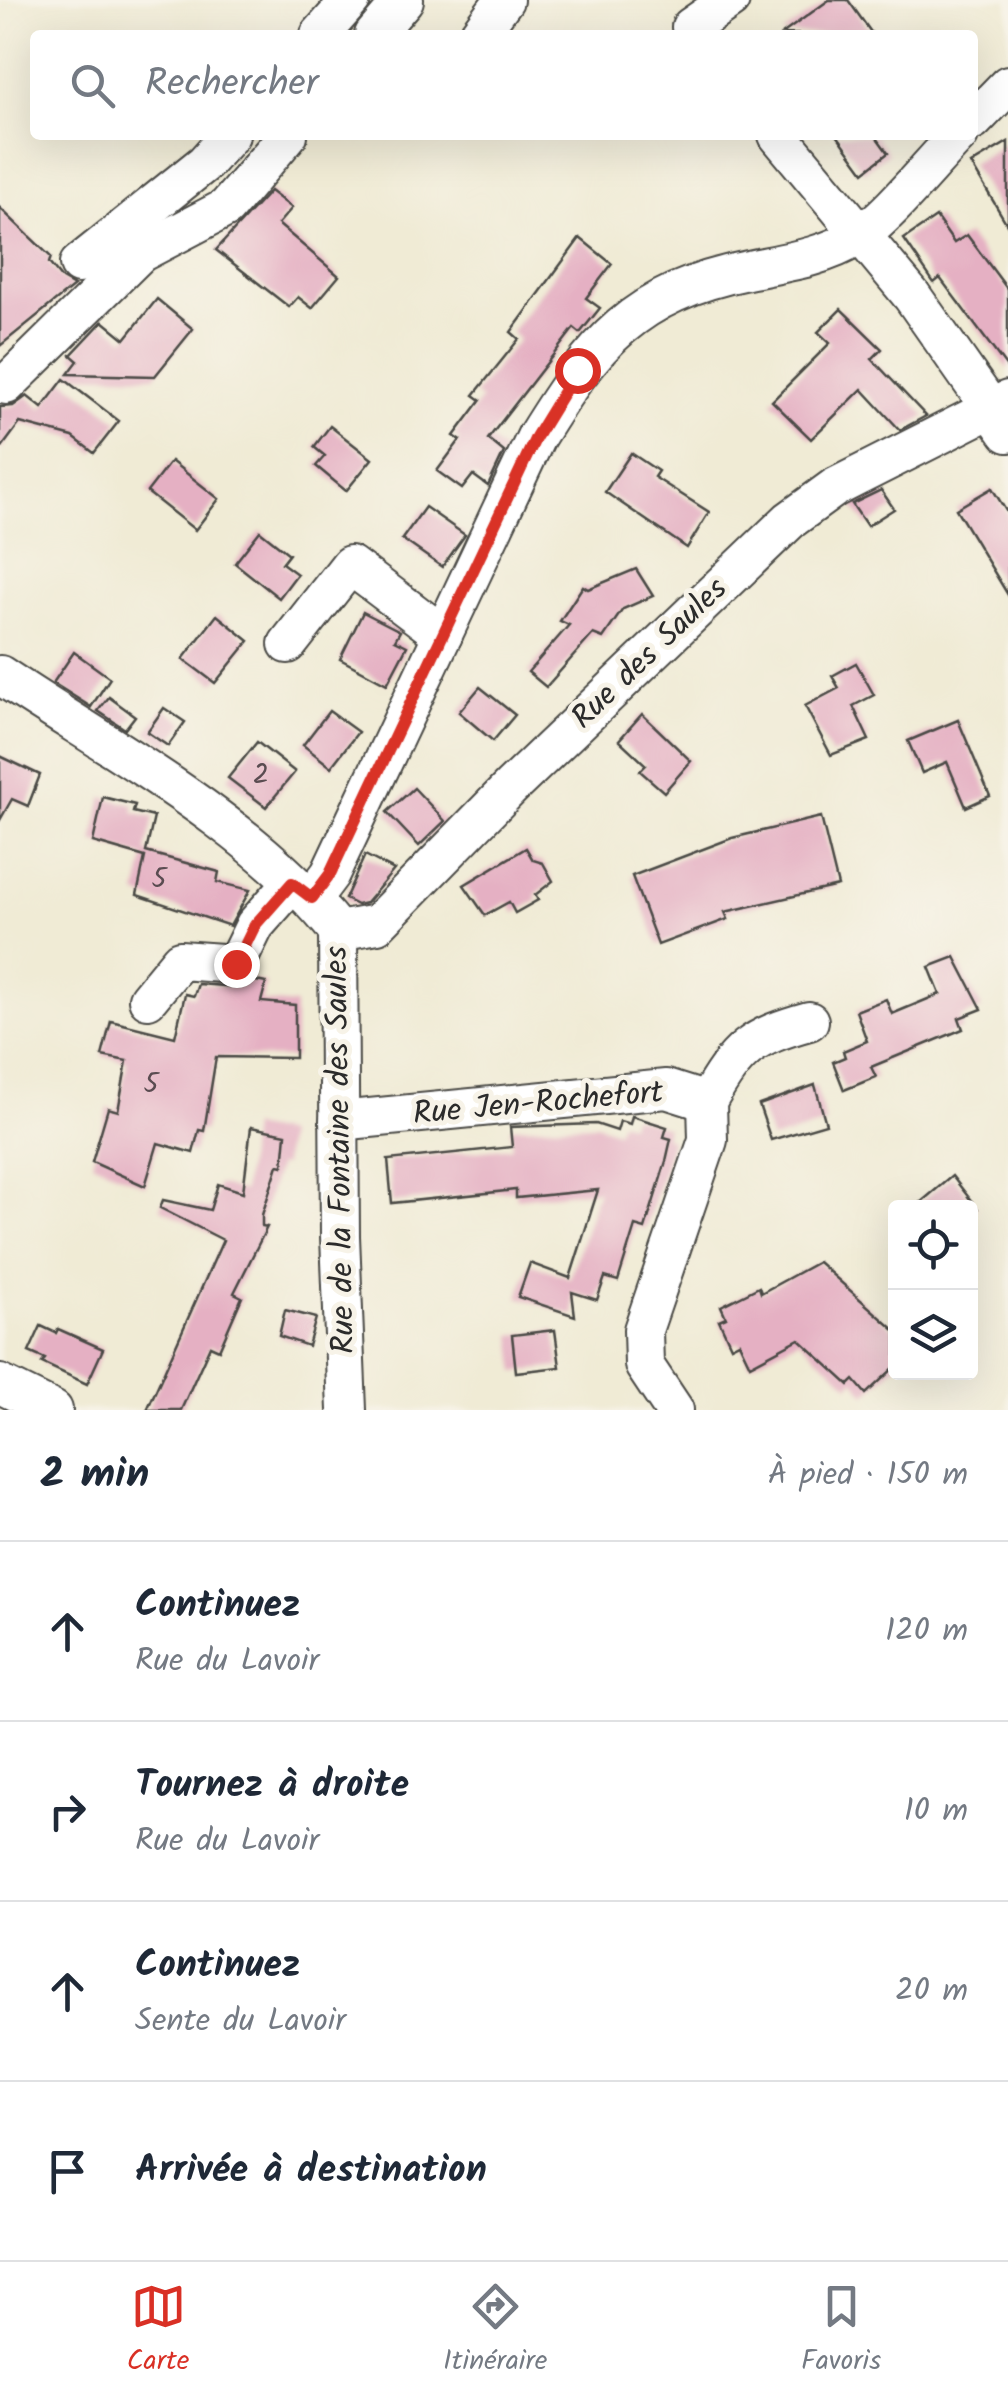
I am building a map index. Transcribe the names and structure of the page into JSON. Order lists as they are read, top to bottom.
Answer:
{
  "streets": {
    "street": ["Rue des Saules", "Rue Jen-Rochefort", "Rue de la Fontaine des Saules"]
  },
  "crossings": [
    ["Rue des Saules", "Rue de la Fontaine des Saules"],
    ["Rue Jen-Rochefort", "Rue de la Fontaine des Saules"]
  ],
  "house_numbers": ["2", "5", "5"],
  "page": {
    "search": "Rechercher",
    "heading": ["2 min", "À pied · 150 m"],
    "list": [
      ["Continuez", "Rue du Lavoir", "120 m"],
      ["Tournez à droite", "Rue du Lavoir", "10 m"],
      ["Continuez", "Sente du Lavoir", "20 m"],
      "Arrivée à destination"
    ],
    "nav": ["Carte", "Itinéraire", "Favoris"]
  }
}
